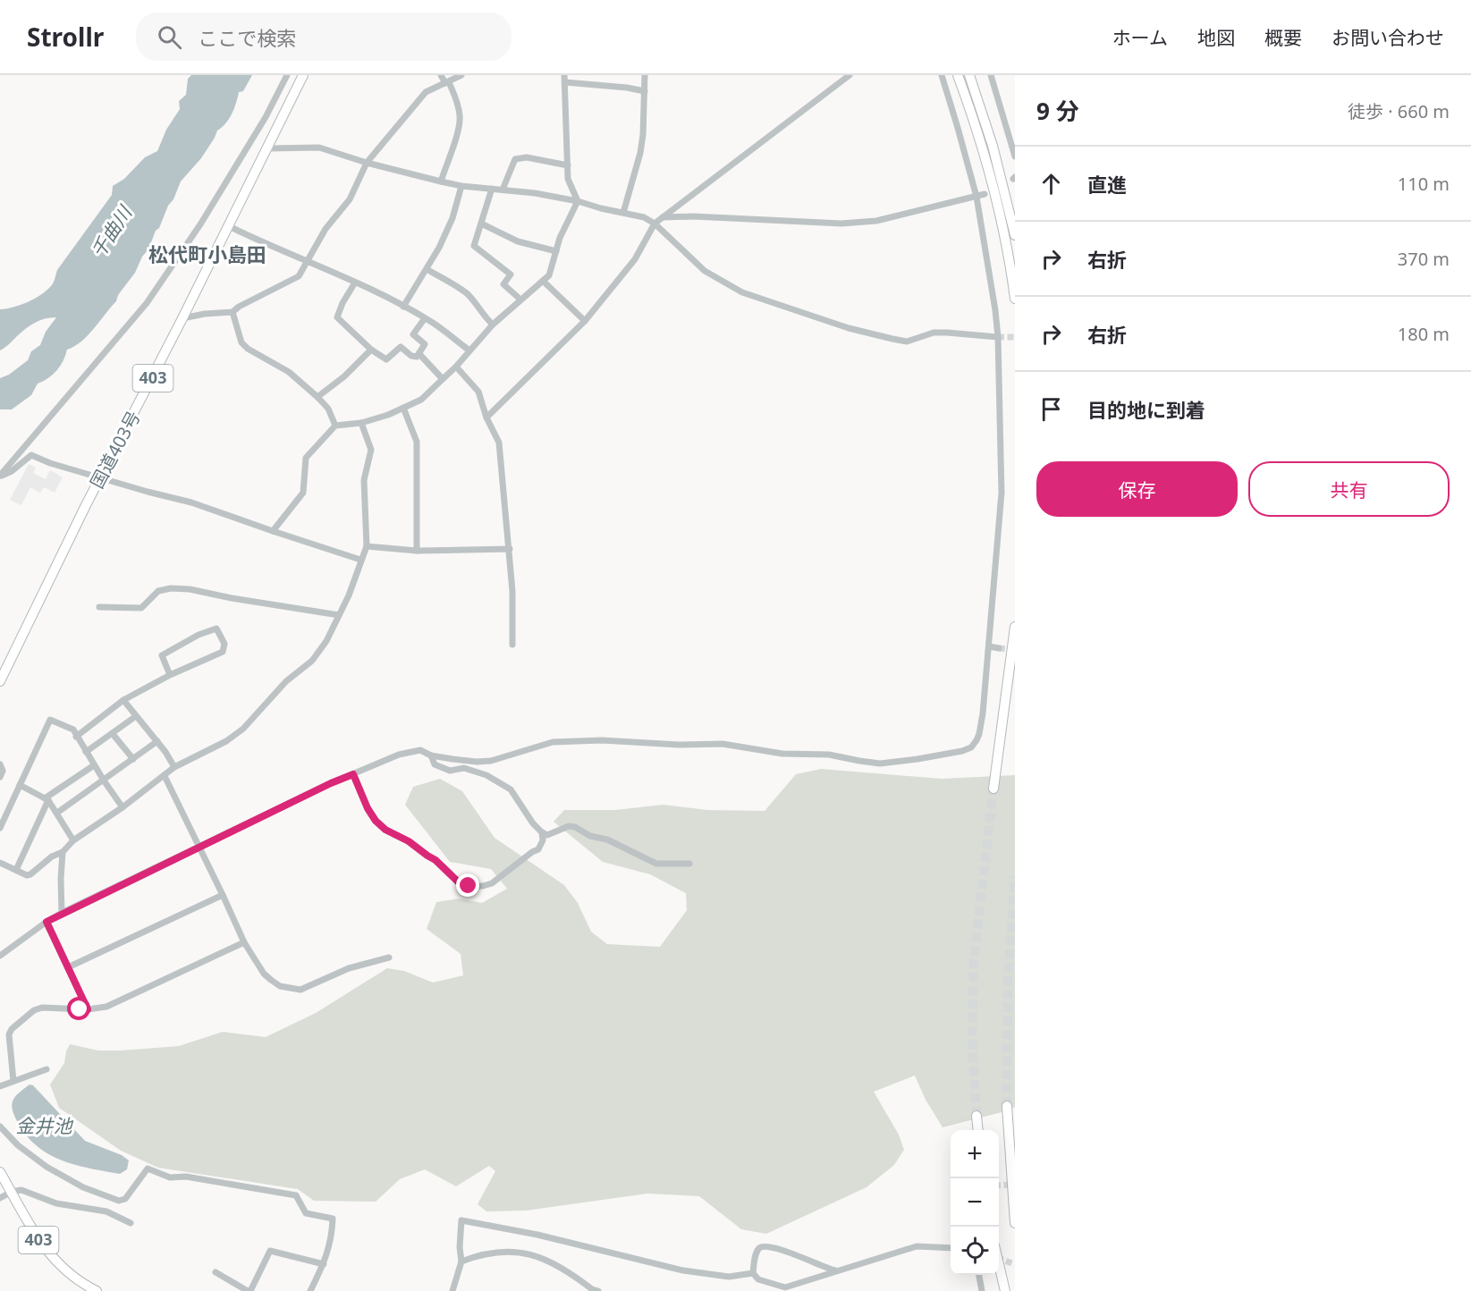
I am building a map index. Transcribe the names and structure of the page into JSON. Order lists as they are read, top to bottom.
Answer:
{
  "streets": {
    "highway": ["403", "国道403号"]
  },
  "districts": ["松代町小島田"],
  "water": ["千曲川", "金井池"],
  "page": {
    "header": "Strollr",
    "search": "ここで検索",
    "nav": [
      "ホーム",
      "地図",
      "概要",
      "お問い合わせ"
    ],
    "heading": ["9 分", "徒歩 · 660 m"],
    "list": [
      ["直進", "110 m"],
      ["右折", "370 m"],
      ["右折", "180 m"],
      "目的地に到着"
    ],
    "buttons": ["保存", "共有"],
    "map_buttons": ["+", "−"]
  }
}
